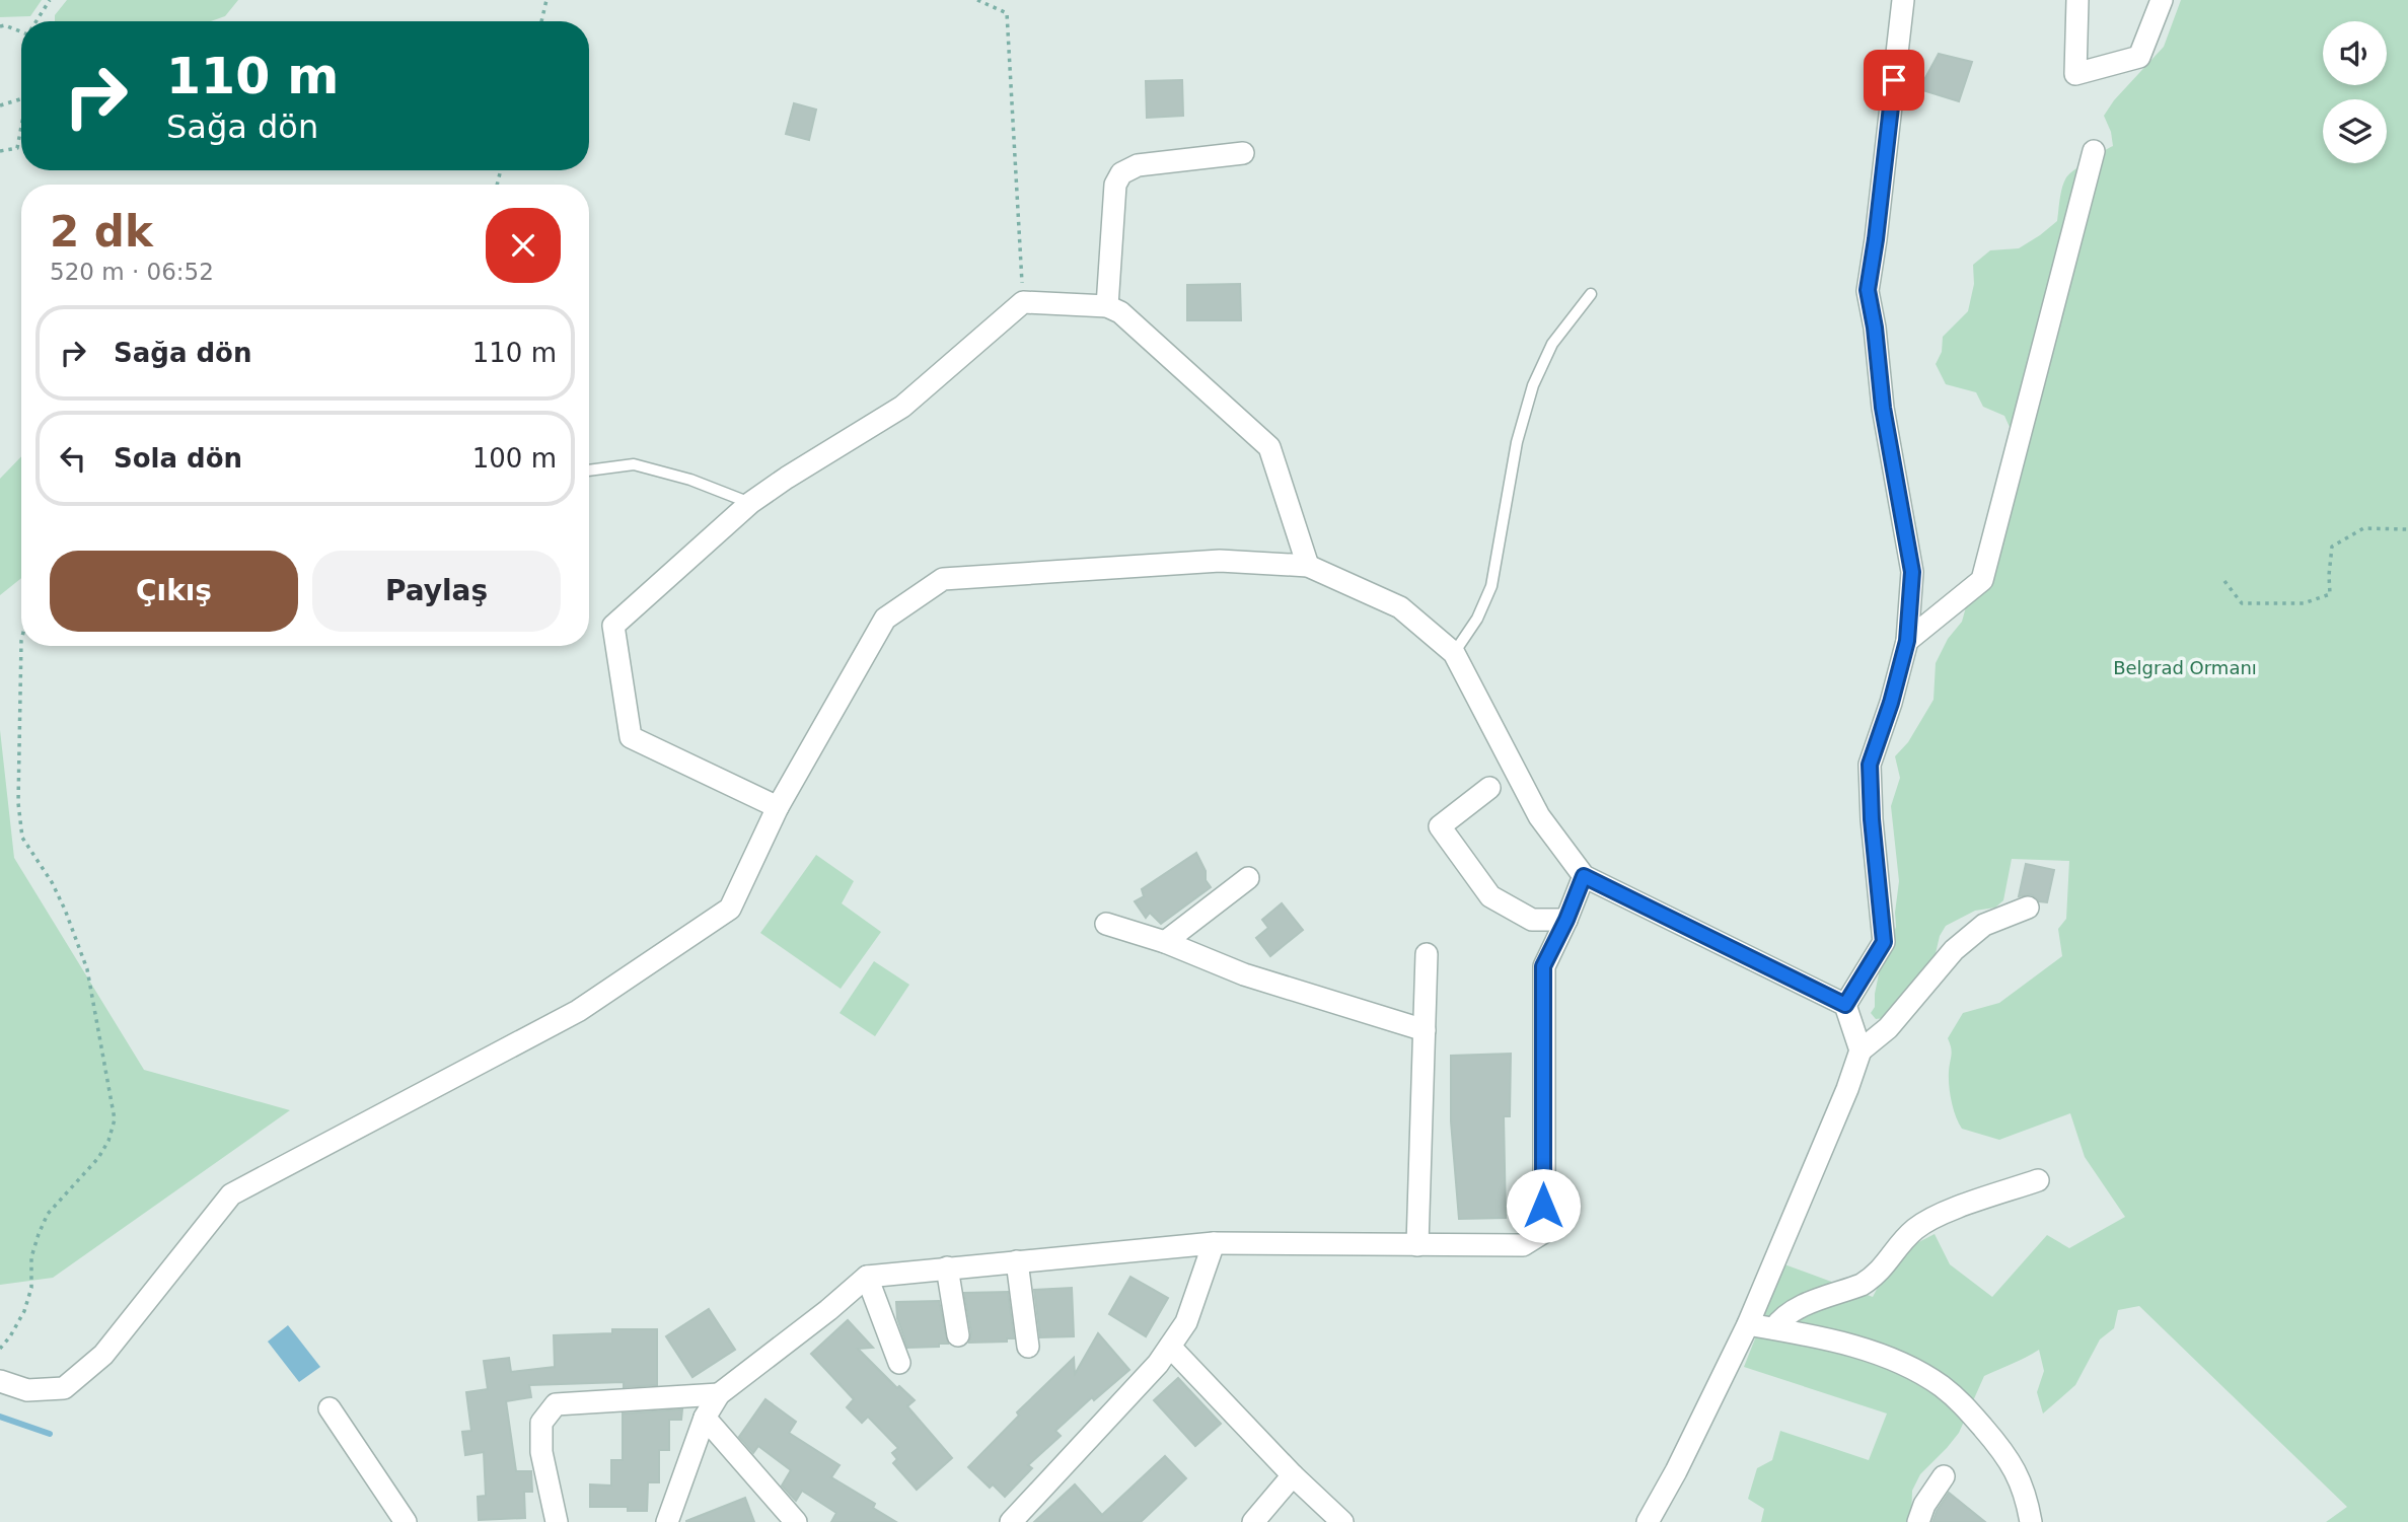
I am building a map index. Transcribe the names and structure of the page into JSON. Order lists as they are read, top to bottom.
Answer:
{
  "parks": ["Belgrad Ormanı"],
  "page": {
    "turn": ["110 m", "Sağa dön"],
    "heading": ["2 dk", "520 m · 06:52"],
    "list": [
      {
        "name": "Sağa dön",
        "value": "110 m"
      },
      {
        "name": "Sola dön",
        "value": "100 m"
      }
    ],
    "buttons": ["Çıkış", "Paylaş"]
  }
}
